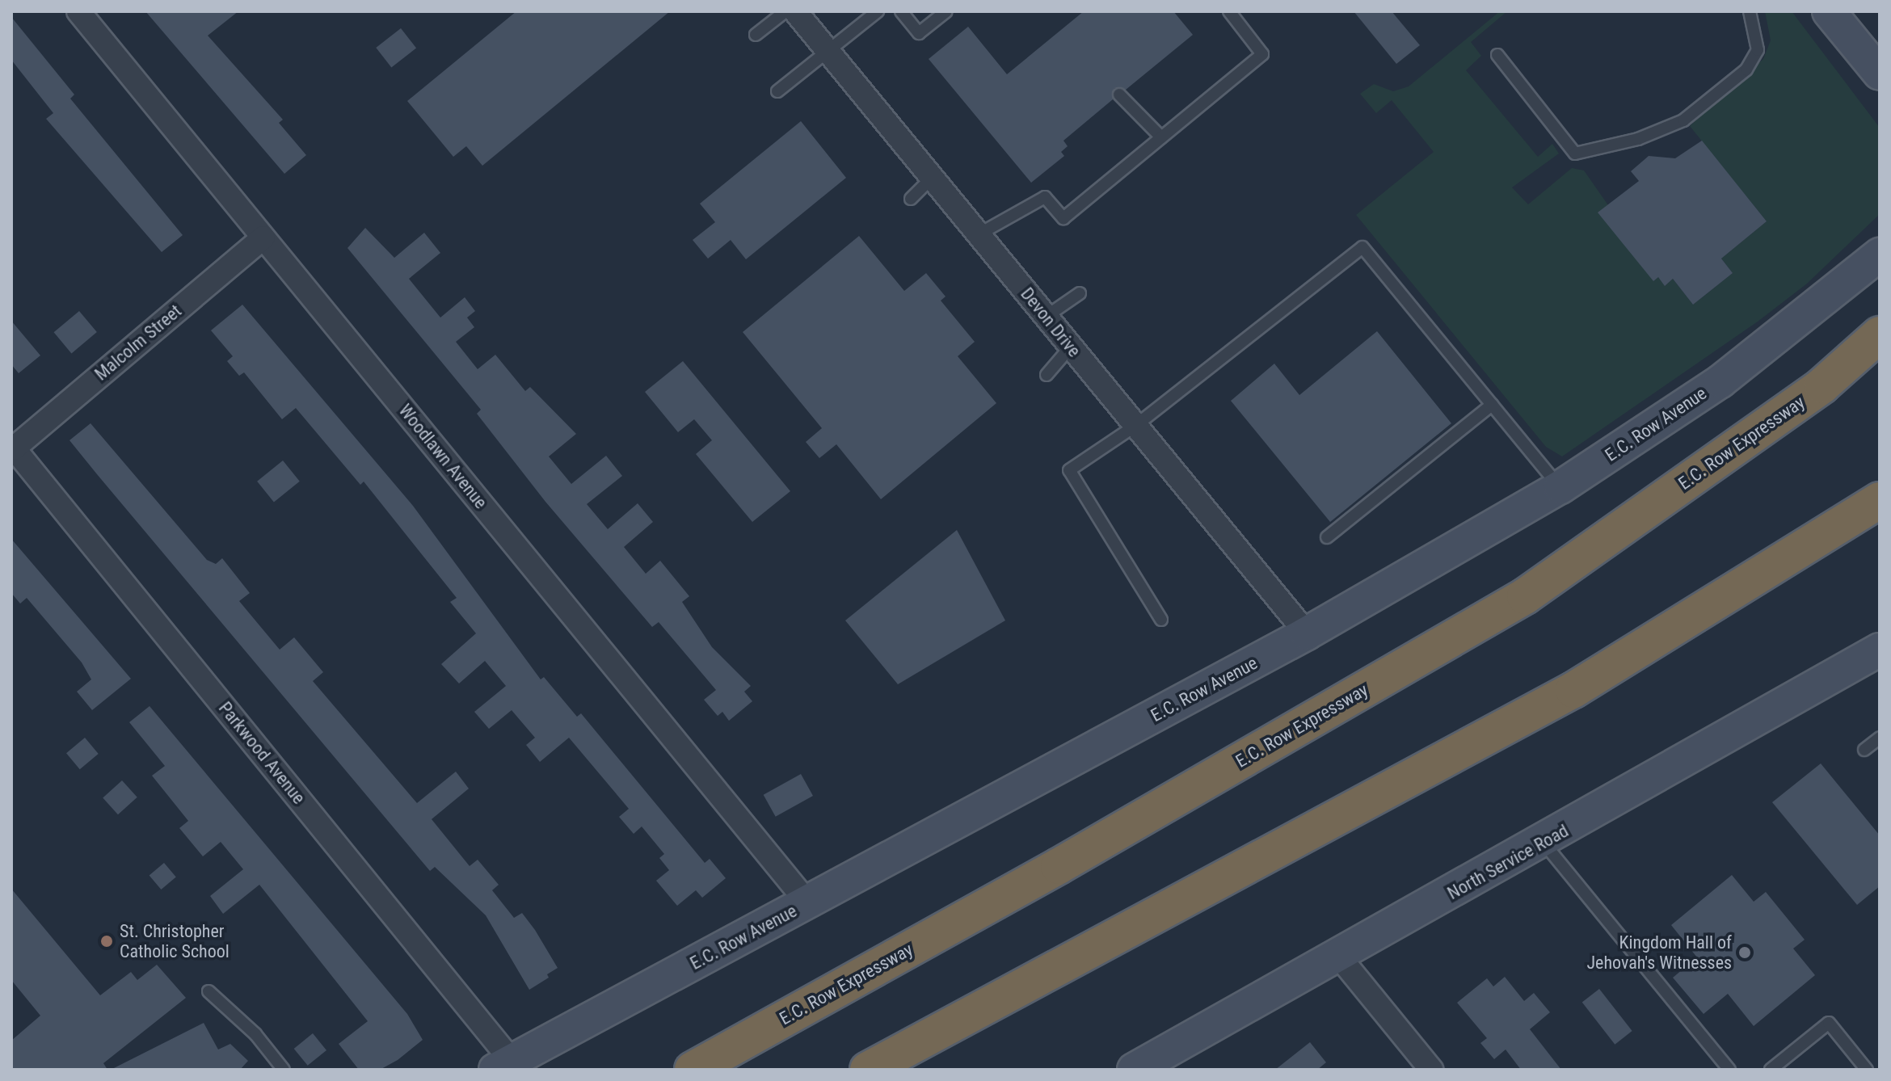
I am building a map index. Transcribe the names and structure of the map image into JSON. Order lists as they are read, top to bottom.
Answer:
{
  "streets": {
    "highway": ["E.C. Row Expressway"],
    "street": [
      "Devon Drive",
      "Malcolm Street",
      "E.C. Row Avenue",
      "Woodlawn Avenue",
      "Parkwood Avenue",
      "North Service Road"
    ]
  },
  "crossings": [
    ["Devon Drive", "E.C. Row Avenue"],
    ["Malcolm Street", "Woodlawn Avenue"],
    ["Malcolm Street", "Parkwood Avenue"],
    ["E.C. Row Avenue", "Woodlawn Avenue"],
    ["E.C. Row Avenue", "Parkwood Avenue"]
  ],
  "places": ["St. Christopher Catholic School", "Kingdom Hall of Jehovah's Witnesses"]
}
